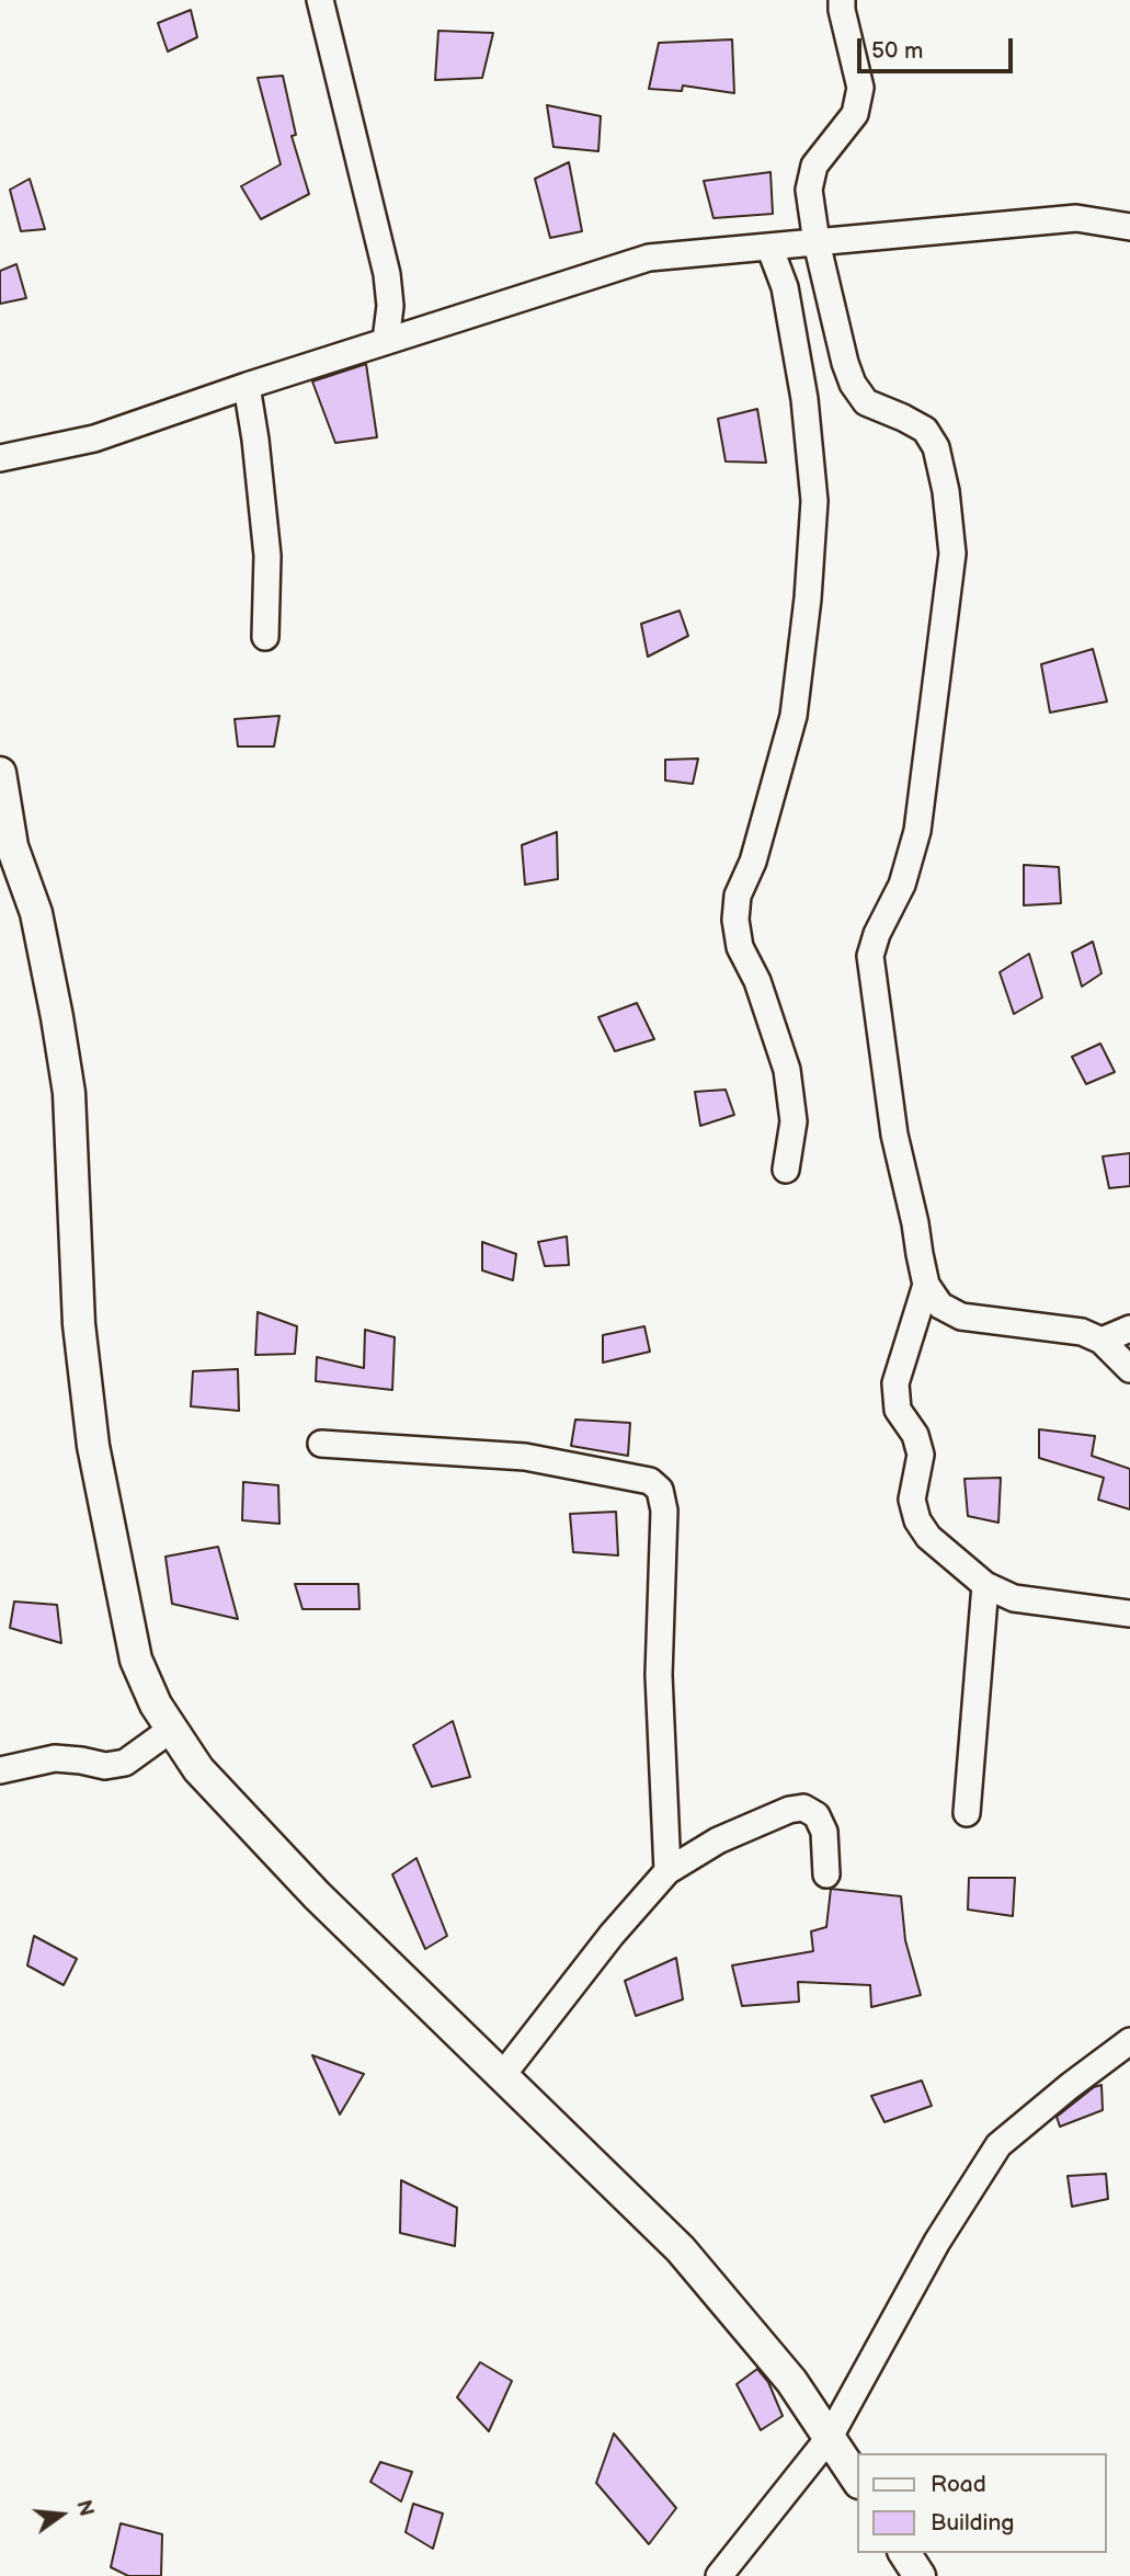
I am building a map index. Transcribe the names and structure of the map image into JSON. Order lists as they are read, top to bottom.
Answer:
{
  "legend": ["Road", "Building"],
  "scale_bar": "50 m",
  "north": "right"
}
